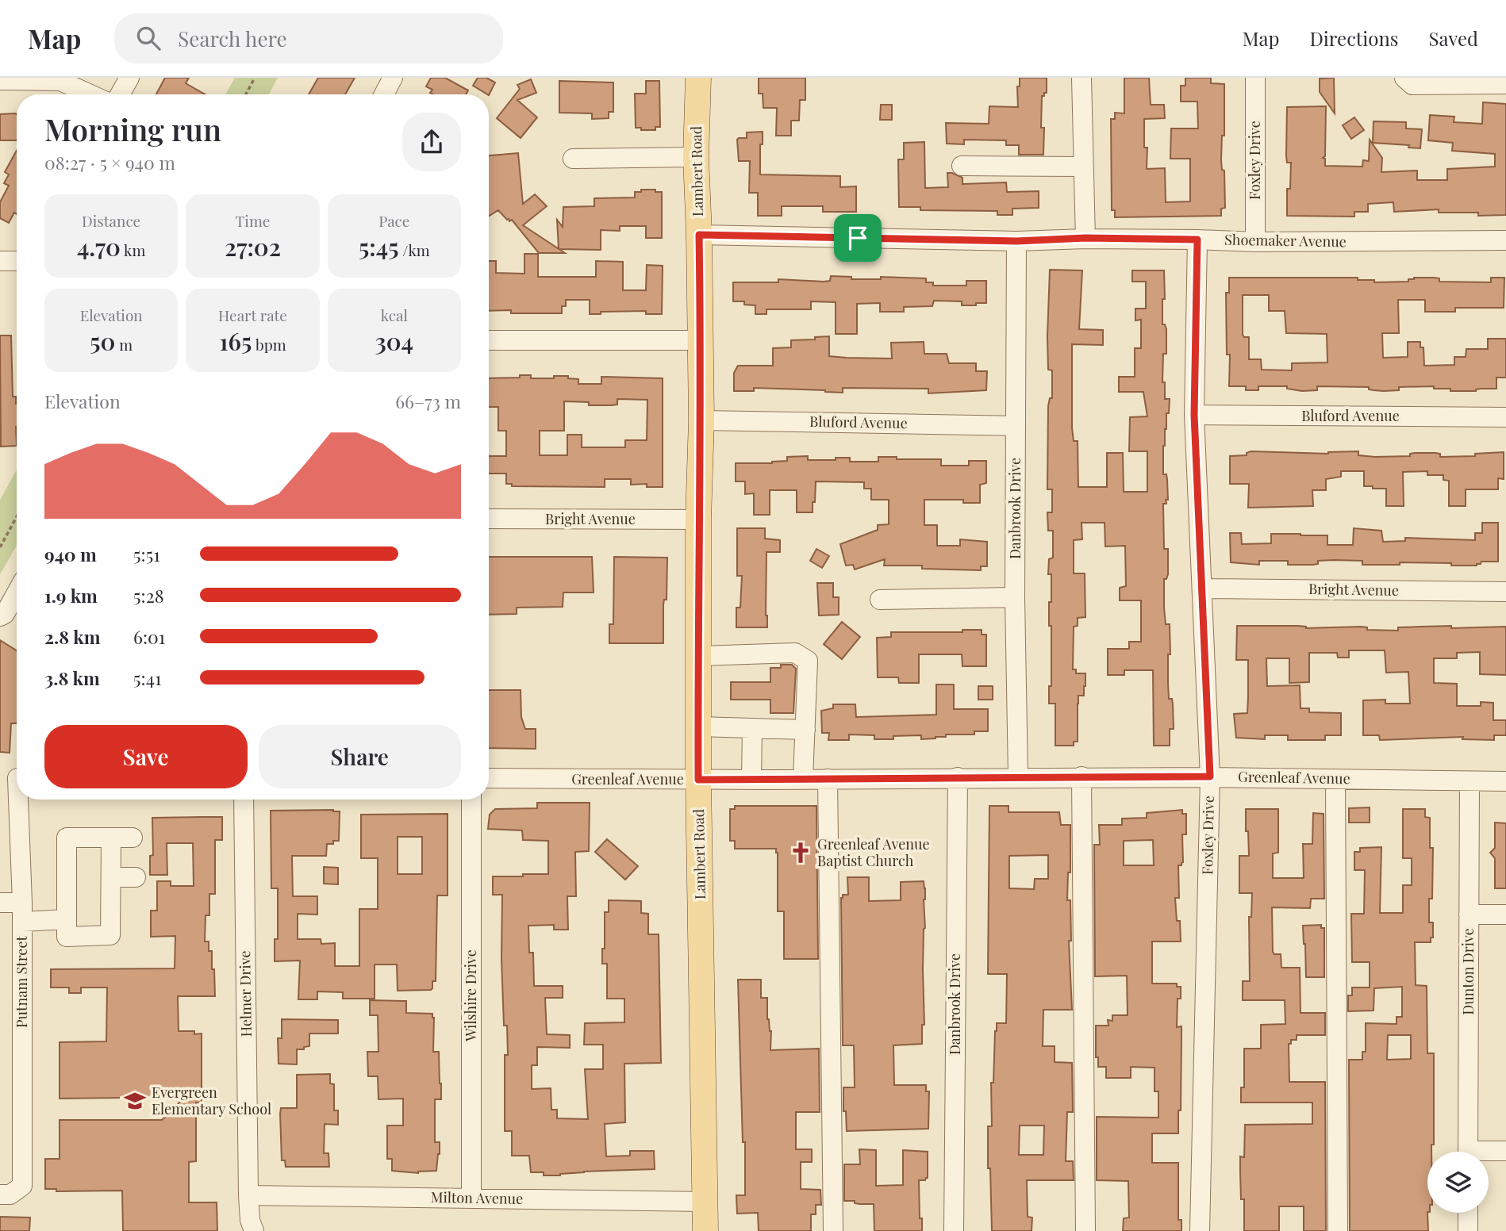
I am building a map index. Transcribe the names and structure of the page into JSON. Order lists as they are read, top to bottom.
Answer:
{
  "streets": {
    "main road": ["Lambert Road"],
    "street": [
      "Foxley Drive",
      "Shoemaker Avenue",
      "Bluford Avenue",
      "Danbrook Drive",
      "Bright Avenue",
      "Greenleaf Avenue",
      "Dunton Drive",
      "Putnam Street",
      "Helmer Drive",
      "Wilshire Drive",
      "Milton Avenue"
    ]
  },
  "crossings": [
    ["Foxley Drive", "Shoemaker Avenue"],
    ["Foxley Drive", "Bluford Avenue"],
    ["Foxley Drive", "Bright Avenue"],
    ["Foxley Drive", "Greenleaf Avenue"],
    ["Lambert Road", "Shoemaker Avenue"],
    ["Lambert Road", "Bluford Avenue"],
    ["Lambert Road", "Bright Avenue"],
    ["Lambert Road", "Greenleaf Avenue"],
    ["Lambert Road", "Milton Avenue"],
    ["Shoemaker Avenue", "Danbrook Drive"],
    ["Bluford Avenue", "Danbrook Drive"],
    ["Danbrook Drive", "Greenleaf Avenue"],
    ["Greenleaf Avenue", "Dunton Drive"],
    ["Helmer Drive", "Milton Avenue"],
    ["Wilshire Drive", "Milton Avenue"]
  ],
  "places": {
    "church": ["Greenleaf Avenue Baptist Church"],
    "school or university": ["Evergreen Elementary School"]
  },
  "page": {
    "header": "Map",
    "search": "Search here",
    "nav": ["Map", "Directions", "Saved"],
    "heading": ["Morning run", "08:27 · 5 × 940 m"],
    "stats": [
      ["Distance", "4.70 km"],
      ["Time", "27:02"],
      ["Pace", "5:45 /km"],
      ["Elevation", "50 m"],
      ["Heart rate", "165 bpm"],
      ["kcal", "304"]
    ],
    "chart": ["Elevation", "66–73 m"],
    "list": [
      {
        "name": "940 m",
        "note": "5:51"
      },
      {
        "name": "1.9 km",
        "note": "5:28"
      },
      {
        "name": "2.8 km",
        "note": "6:01"
      },
      {
        "name": "3.8 km",
        "note": "5:41"
      }
    ],
    "buttons": ["Save", "Share"]
  }
}
